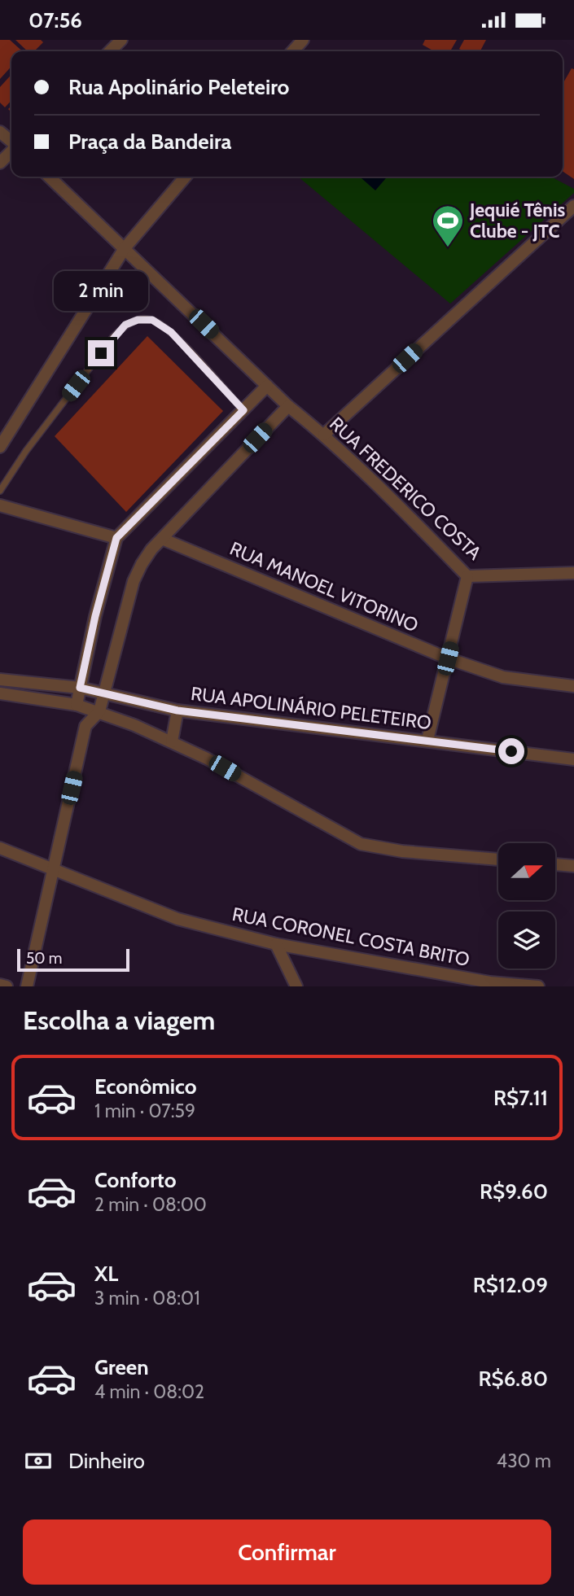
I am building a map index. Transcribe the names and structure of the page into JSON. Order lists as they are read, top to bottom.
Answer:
{
  "streets": {
    "street": [
      "RUA FREDERICO COSTA",
      "RUA MANOEL VITORINO",
      "RUA APOLINÁRIO PELETEIRO",
      "RUA CORONEL COSTA BRITO"
    ]
  },
  "places": {
    "sports": ["Jequié Tênis Clube - JTC"]
  },
  "scale_bar": "50 m",
  "north": "right",
  "page": {
    "status": "07:56",
    "banner": ["Rua Apolinário Peleteiro", "Praça da Bandeira"],
    "bubble": "2 min",
    "scale": "50 m",
    "heading": "Escolha a viagem",
    "list": [
      {
        "name": "Econômico",
        "note": "1 min · 07:59",
        "value": "R$7.11"
      },
      {
        "name": "Conforto",
        "note": "2 min · 08:00",
        "value": "R$9.60"
      },
      {
        "name": "XL",
        "note": "3 min · 08:01",
        "value": "R$12.09"
      },
      {
        "name": "Green",
        "note": "4 min · 08:02",
        "value": "R$6.80"
      }
    ],
    "pay": ["Dinheiro", "430 m"],
    "buttons": "Confirmar"
  }
}
